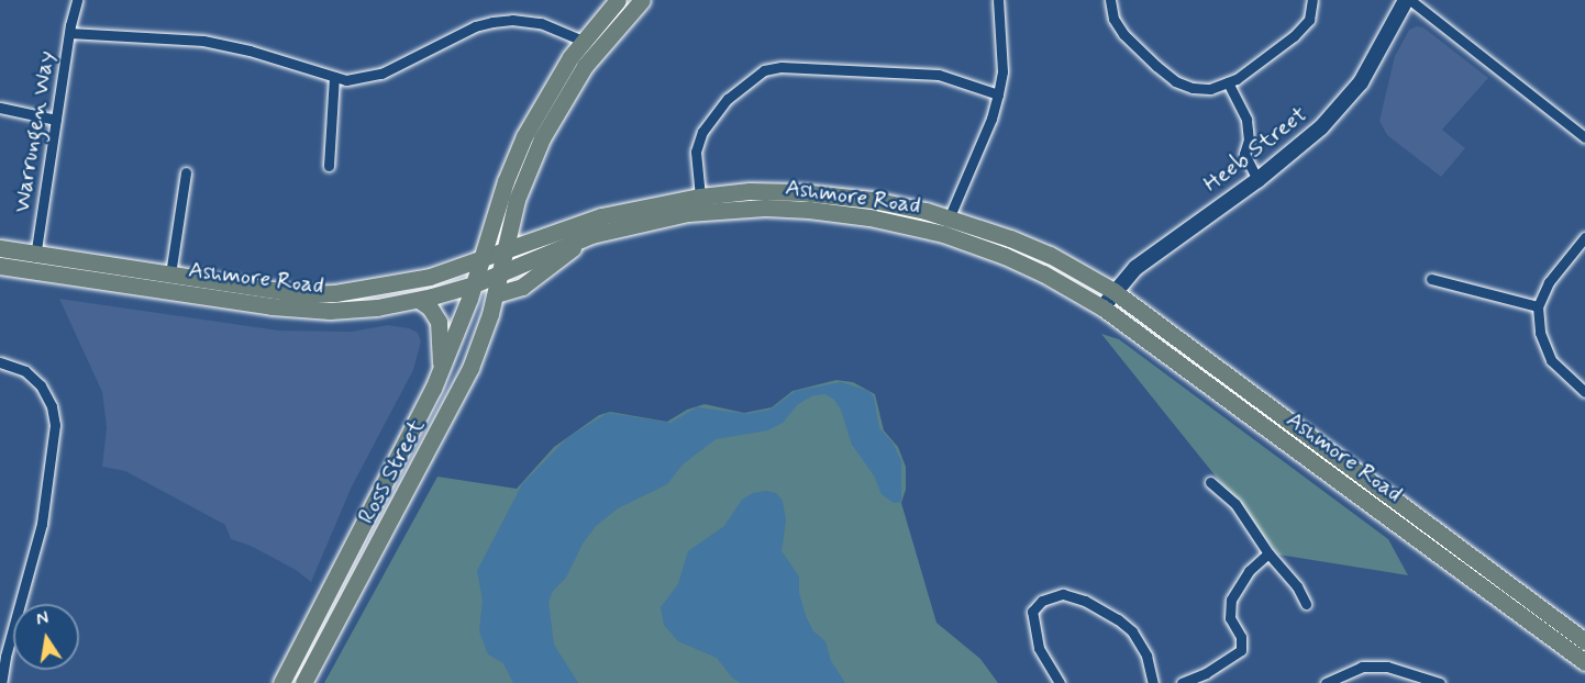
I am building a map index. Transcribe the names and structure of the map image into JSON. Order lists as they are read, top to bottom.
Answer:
{
  "streets": {
    "main road": ["Ashmore Road", "Ross Street"],
    "street": ["Warrungen Way", "Heeb Street"]
  },
  "crossings": [
    ["Warrungen Way", "Ashmore Road"],
    ["Heeb Street", "Ashmore Road"],
    ["Ashmore Road", "Ross Street"]
  ],
  "north": "top"
}
